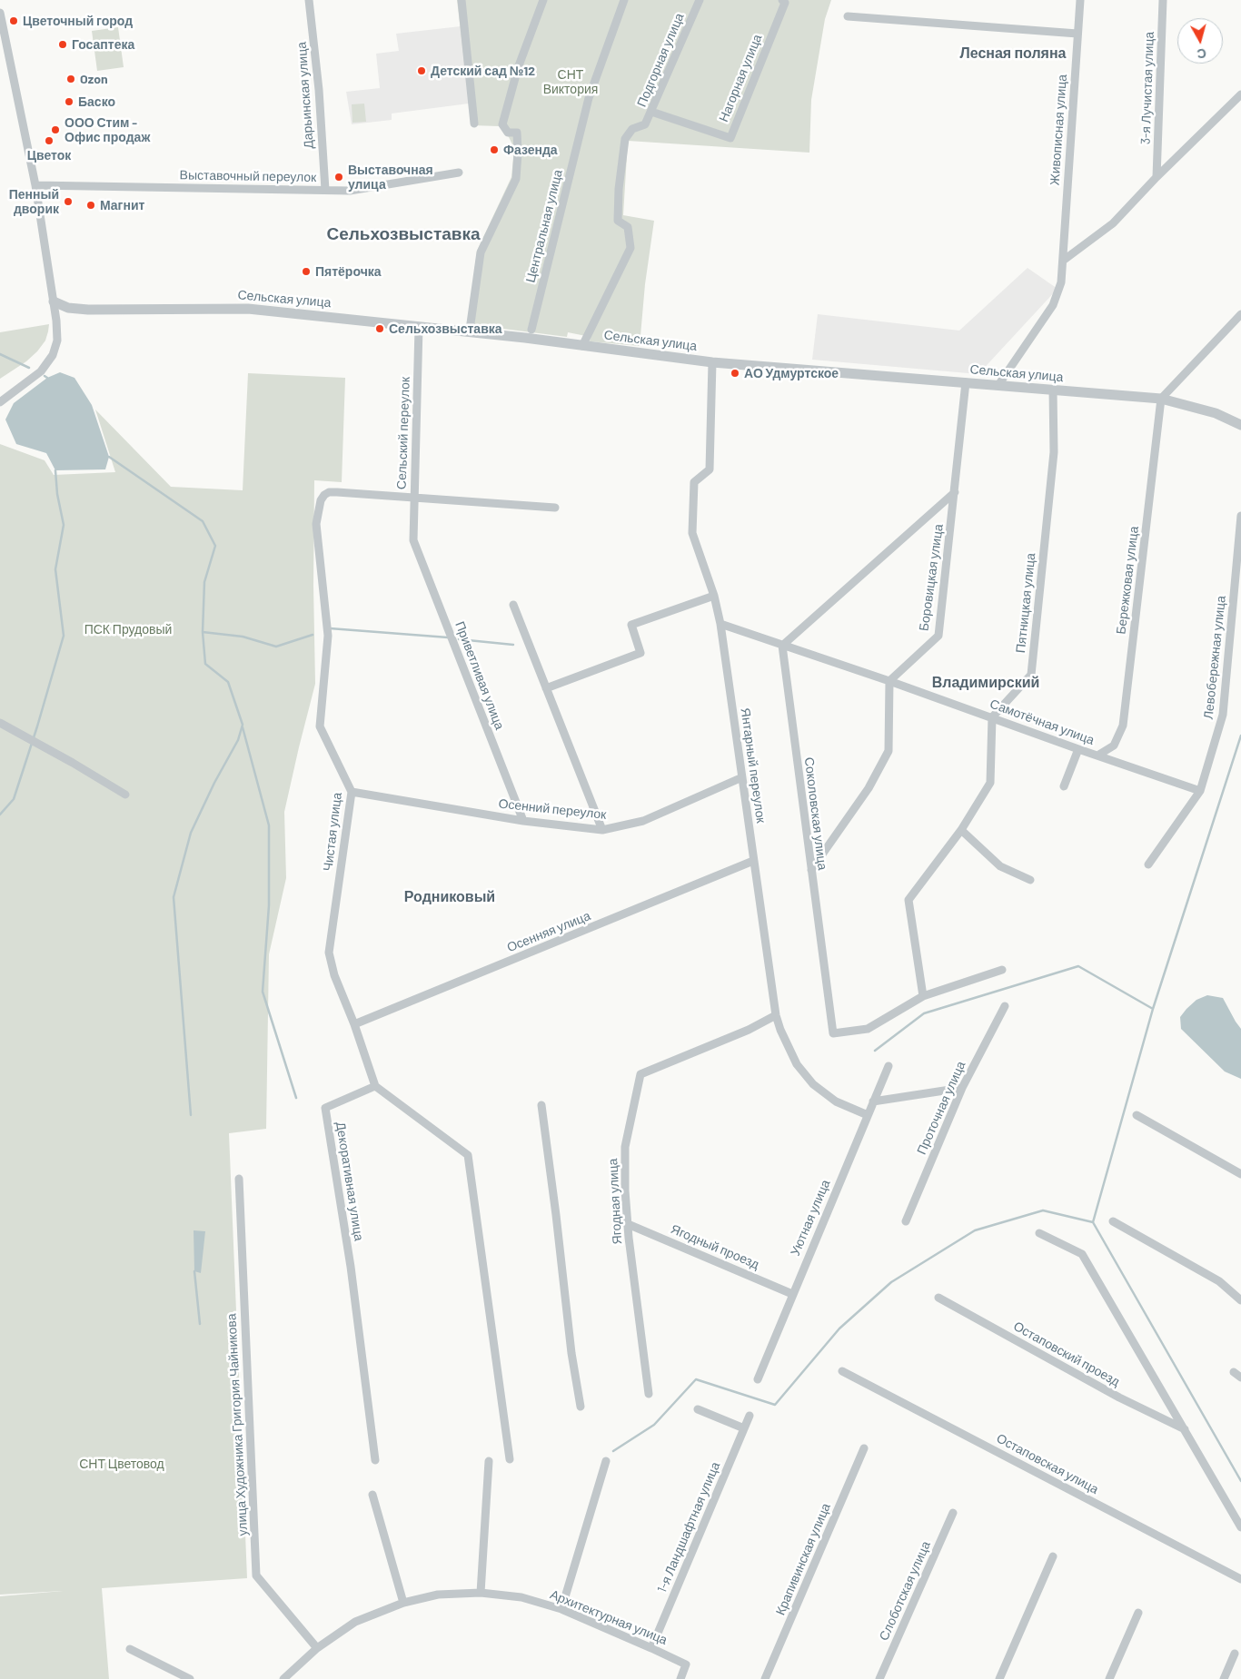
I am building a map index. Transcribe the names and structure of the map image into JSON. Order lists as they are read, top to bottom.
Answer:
{
  "streets": {
    "street": [
      "Подгорная улица",
      "Нагорная улица",
      "3-я Лучистая улица",
      "Дарьинская улица",
      "Живописная улица",
      "Выставочный переулок",
      "Центральная улица",
      "Сельская улица",
      "Сельский переулок",
      "Боровицкая улица",
      "Бережковая улица",
      "Пятницкая улица",
      "Левобережная улица",
      "Приветливая улица",
      "Самотёчная улица",
      "Янтарный переулок",
      "Осенний переулок",
      "Соколовская улица",
      "Чистая улица",
      "Осенняя улица",
      "Проточная улица",
      "Декоративная улица",
      "Ягодная улица",
      "Уютная улица",
      "Ягодный проезд",
      "Остаповский проезд",
      "улица Художника Григория Чайникова",
      "Остаповская улица",
      "1-я Ландшафтная улица",
      "Крапивинская улица",
      "Слоботская улица",
      "Архитектурная улица"
    ]
  },
  "crossings": [
    ["Подгорная улица", "Нагорная улица"],
    ["Подгорная улица", "Сельская улица"],
    ["Дарьинская улица", "Выставочный переулок"],
    ["Живописная улица", "Сельская улица"],
    ["Сельская улица", "Сельский переулок"],
    ["Сельская улица", "Боровицкая улица"],
    ["Сельская улица", "Бережковая улица"],
    ["Сельская улица", "Пятницкая улица"],
    ["Сельская улица", "Янтарный переулок"],
    ["Сельский переулок", "Приветливая улица"],
    ["Сельский переулок", "Чистая улица"],
    ["Боровицкая улица", "Самотёчная улица"],
    ["Бережковая улица", "Самотёчная улица"],
    ["Пятницкая улица", "Самотёчная улица"],
    ["Левобережная улица", "Самотёчная улица"],
    ["Приветливая улица", "Осенний переулок"],
    ["Самотёчная улица", "Янтарный переулок"],
    ["Самотёчная улица", "Соколовская улица"],
    ["Янтарный переулок", "Осенний переулок"],
    ["Янтарный переулок", "Осенняя улица"],
    ["Янтарный переулок", "Ягодная улица"],
    ["Янтарный переулок", "Уютная улица"],
    ["Осенний переулок", "Чистая улица"],
    ["Чистая улица", "Осенняя улица"],
    ["Чистая улица", "Декоративная улица"],
    ["Ягодная улица", "Ягодный проезд"],
    ["Уютная улица", "Ягодный проезд"],
    ["улица Художника Григория Чайникова", "Архитектурная улица"],
    ["1-я Ландшафтная улица", "Архитектурная улица"]
  ],
  "districts": [
    "Лесная поляна",
    "Сельхозвыставка",
    "Владимирский",
    "Родниковый"
  ],
  "parks": ["СНТ Виктория", "ПСК Прудовый", "СНТ Цветовод"],
  "places": [
    "Цветочный город",
    "Госаптека",
    "Детский сад №12",
    "Ozon",
    "Баско",
    "ООО Стим - Офис продаж",
    "Цветок",
    "Фазенда",
    "Выставочная улица",
    "Пенный дворик",
    "Магнит",
    "Пятёрочка",
    "Сельхозвыставка",
    "АО Удмуртское"
  ],
  "north": "bottom"
}
